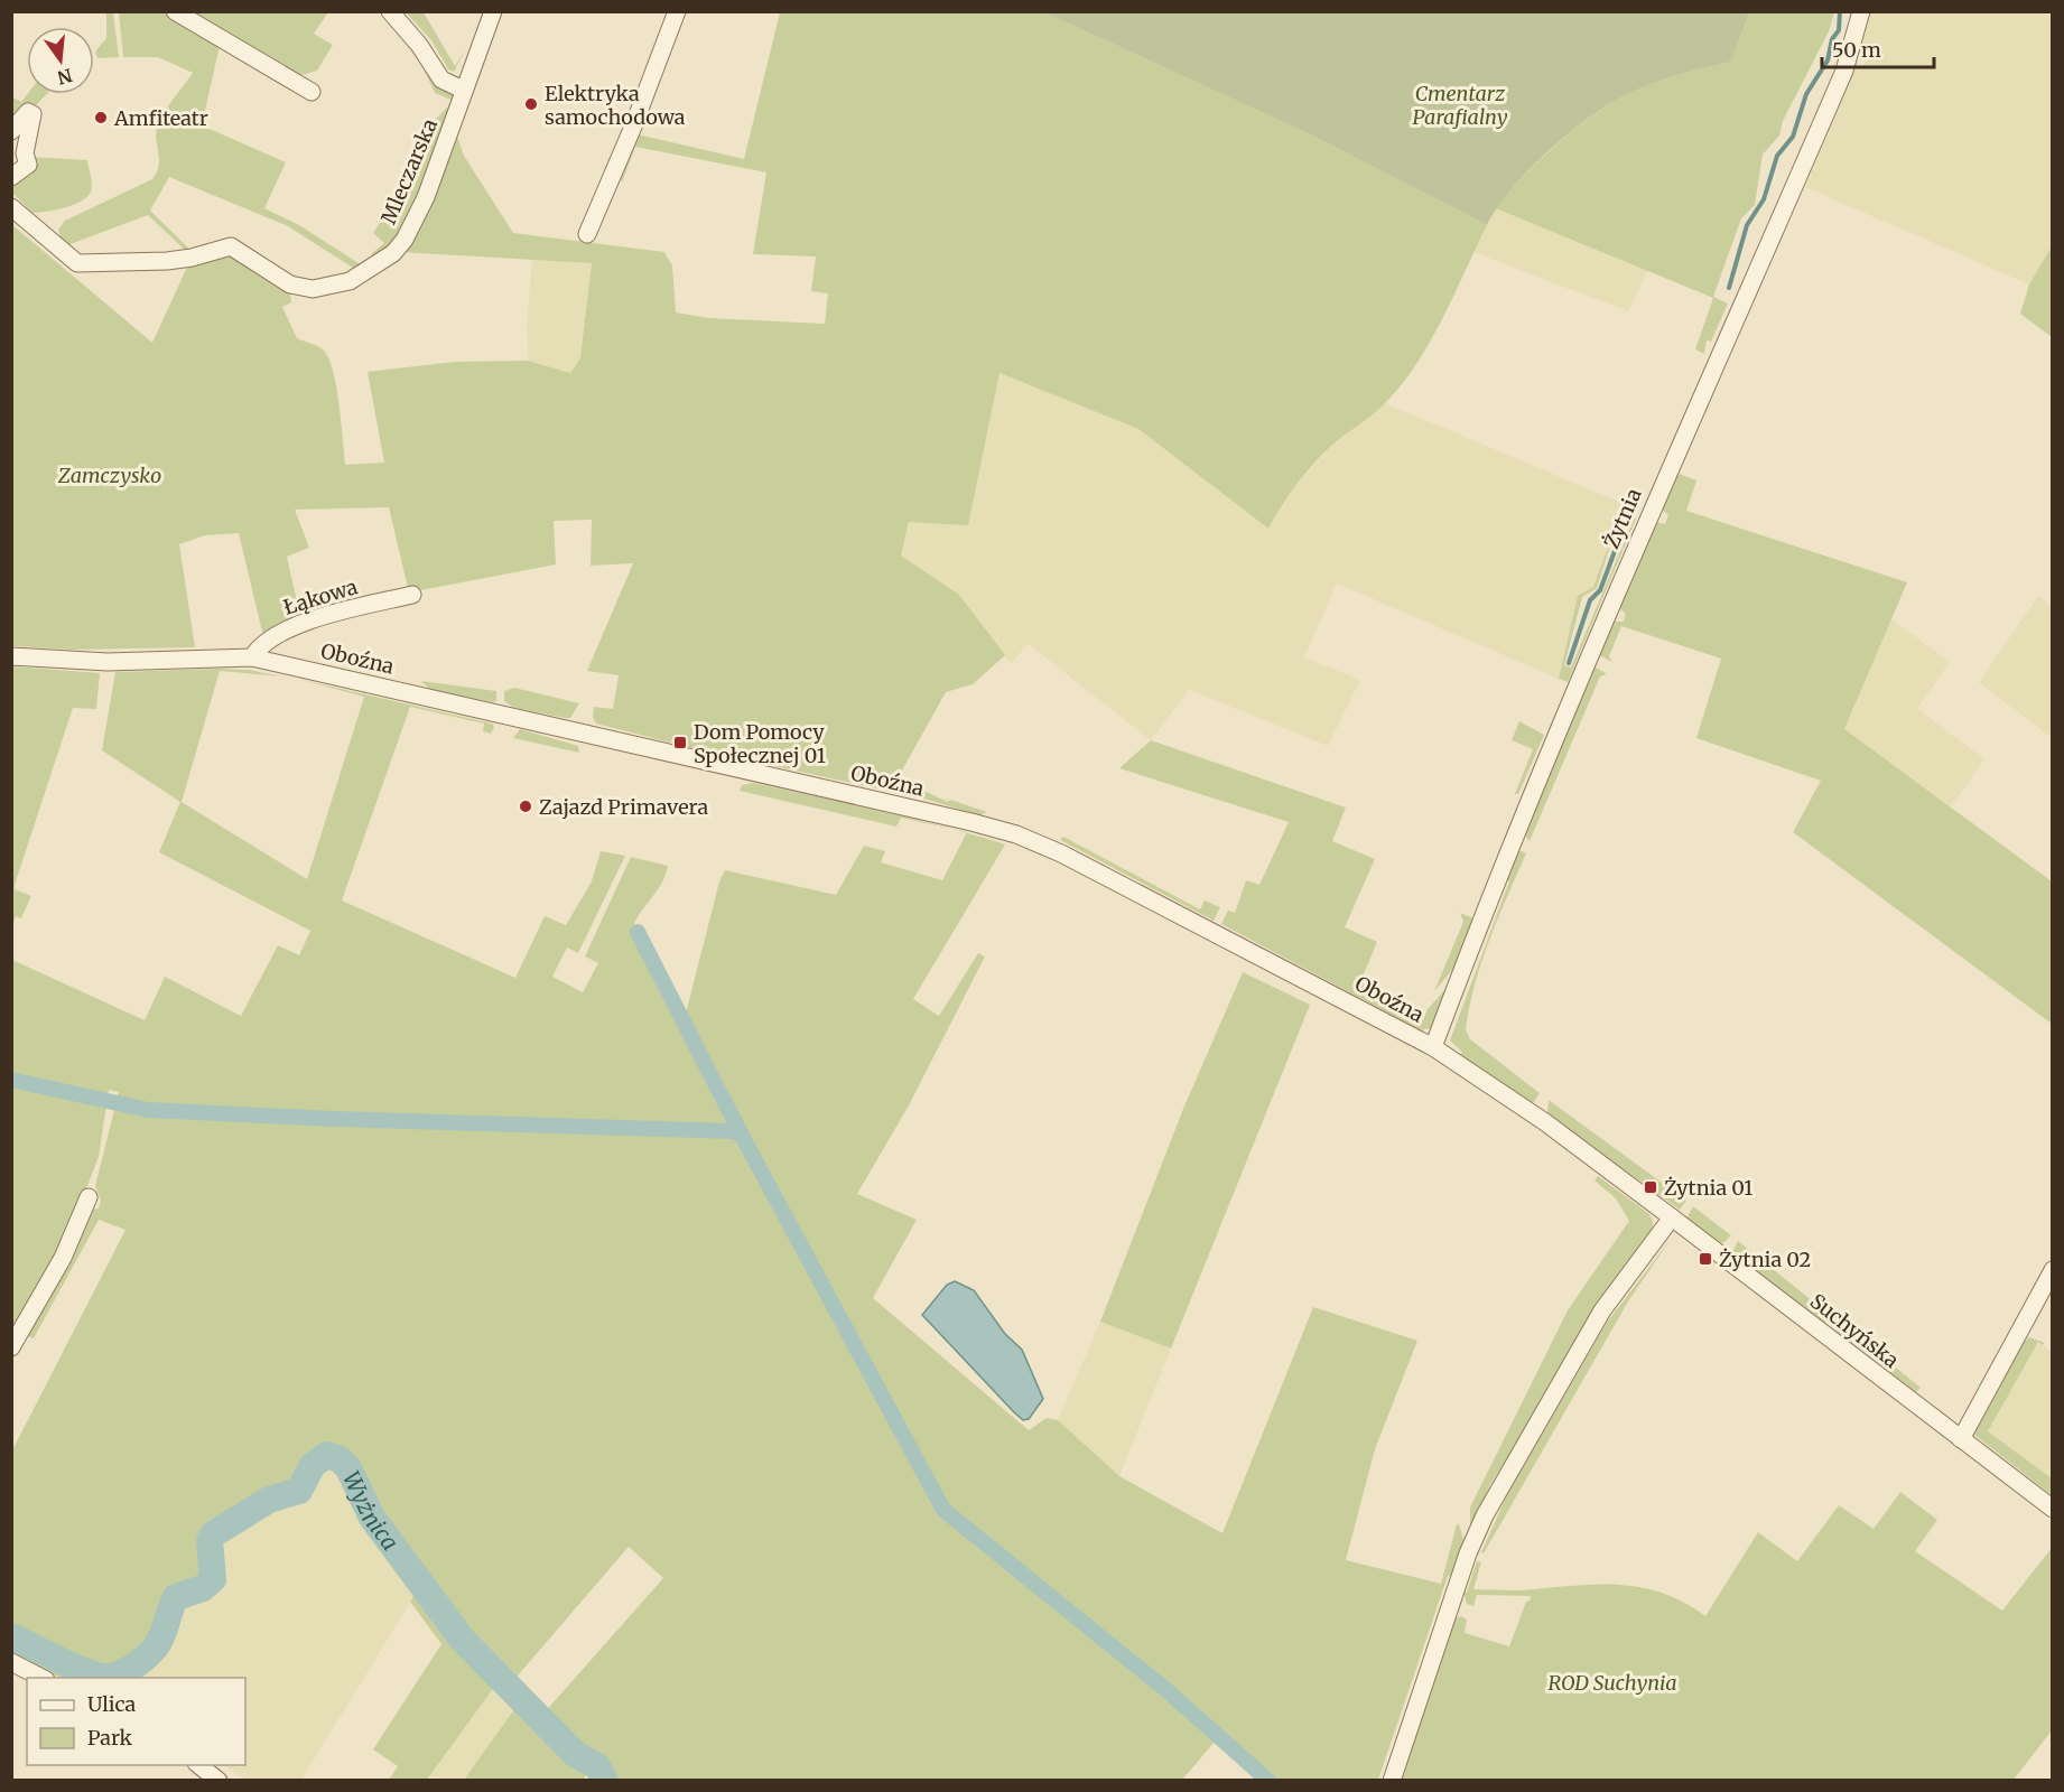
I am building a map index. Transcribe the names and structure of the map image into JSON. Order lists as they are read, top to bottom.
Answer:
{
  "streets": {
    "street": [
      "Mleczarska",
      "Żytnia",
      "Łąkowa",
      "Oboźna",
      "Suchyńska"
    ]
  },
  "crossings": [
    ["Żytnia", "Oboźna"],
    ["Żytnia", "Suchyńska"],
    ["Łąkowa", "Oboźna"],
    ["Oboźna", "Suchyńska"]
  ],
  "water": ["Wyżnica"],
  "parks": ["Cmentarz Parafialny", "Zamczysko", "ROD Suchynia"],
  "places": {
    "other": ["Elektryka samochodowa", "Amfiteatr", "Zajazd Primavera"],
    "transit": ["Dom Pomocy Społecznej 01", "Żytnia 01", "Żytnia 02"]
  },
  "legend": ["Ulica", "Park"],
  "scale_bar": "50 m",
  "north": "bottom"
}
